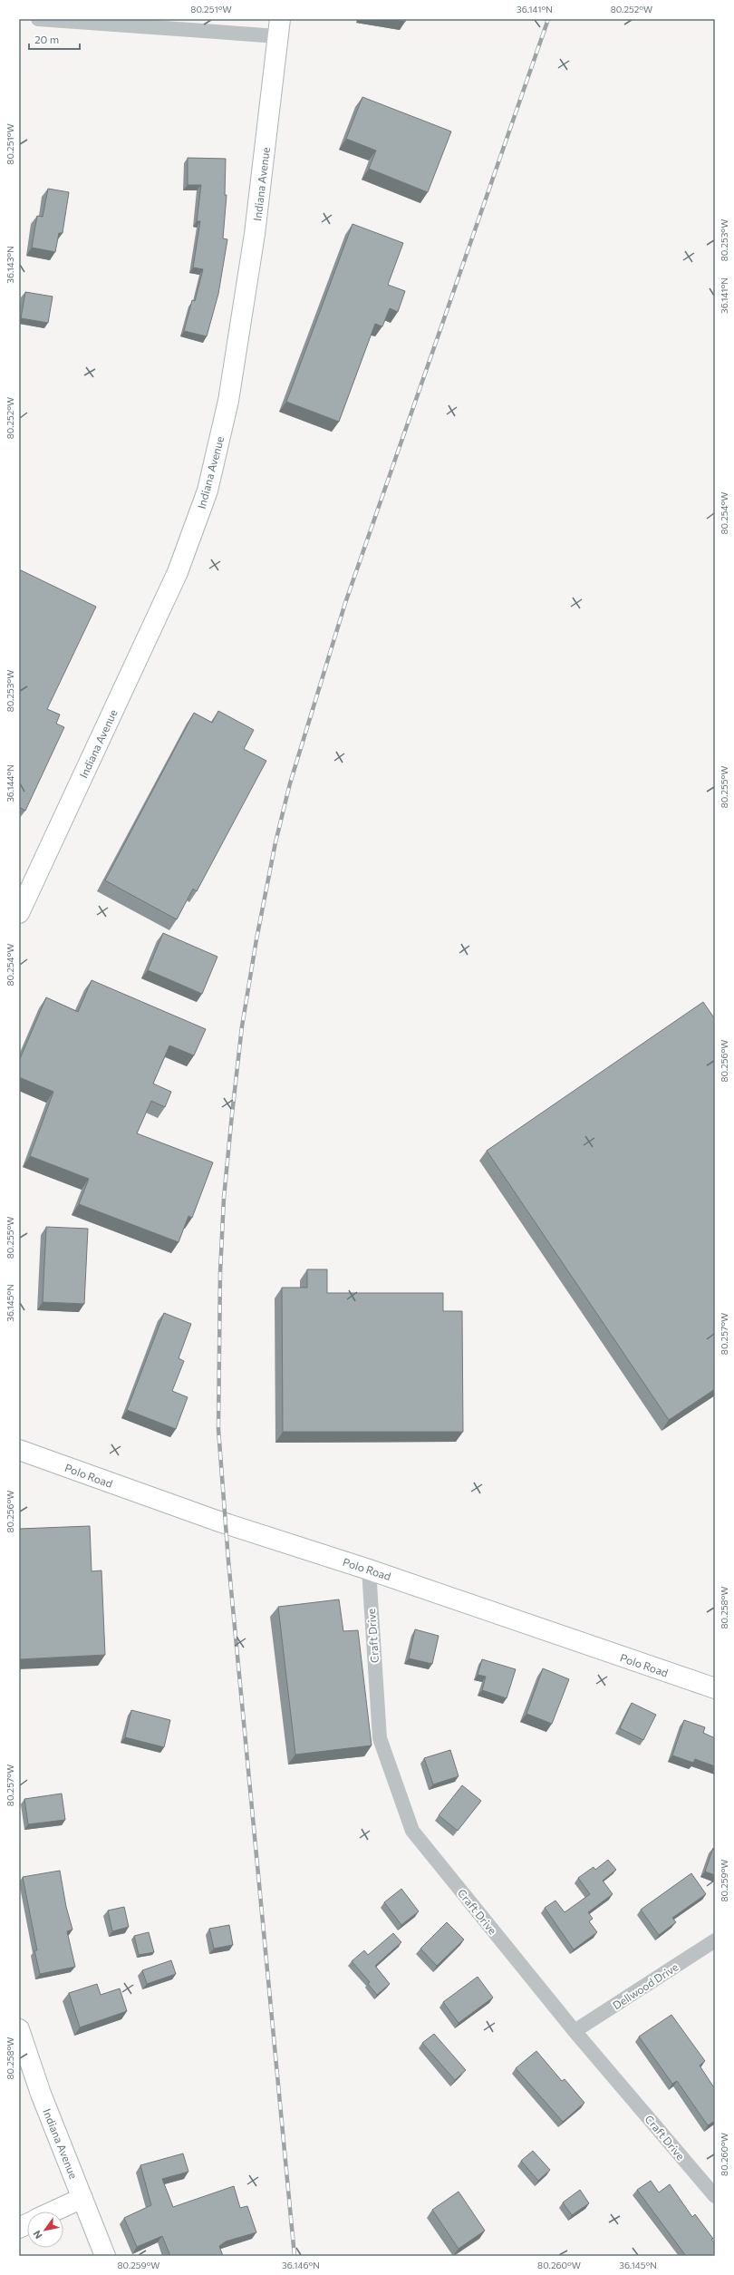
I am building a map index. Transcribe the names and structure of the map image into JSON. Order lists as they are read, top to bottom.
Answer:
{
  "streets": {
    "main road": ["Indiana Avenue", "Polo Road"],
    "street": ["Craft Drive", "Dellwood Drive"]
  },
  "crossings": [
    ["Polo Road", "Craft Drive"],
    ["Craft Drive", "Dellwood Drive"]
  ],
  "scale_bar": "20 m",
  "north": "bottom left",
  "coordinates": [
    "80.251°W",
    "36.141°N",
    "80.252°W",
    "80.253°W",
    "36.143°N",
    "80.254°W",
    "36.144°N",
    "80.255°W",
    "80.256°W",
    "36.145°N",
    "80.257°W",
    "80.258°W",
    "80.259°W",
    "80.260°W",
    "36.146°N"
  ]
}
